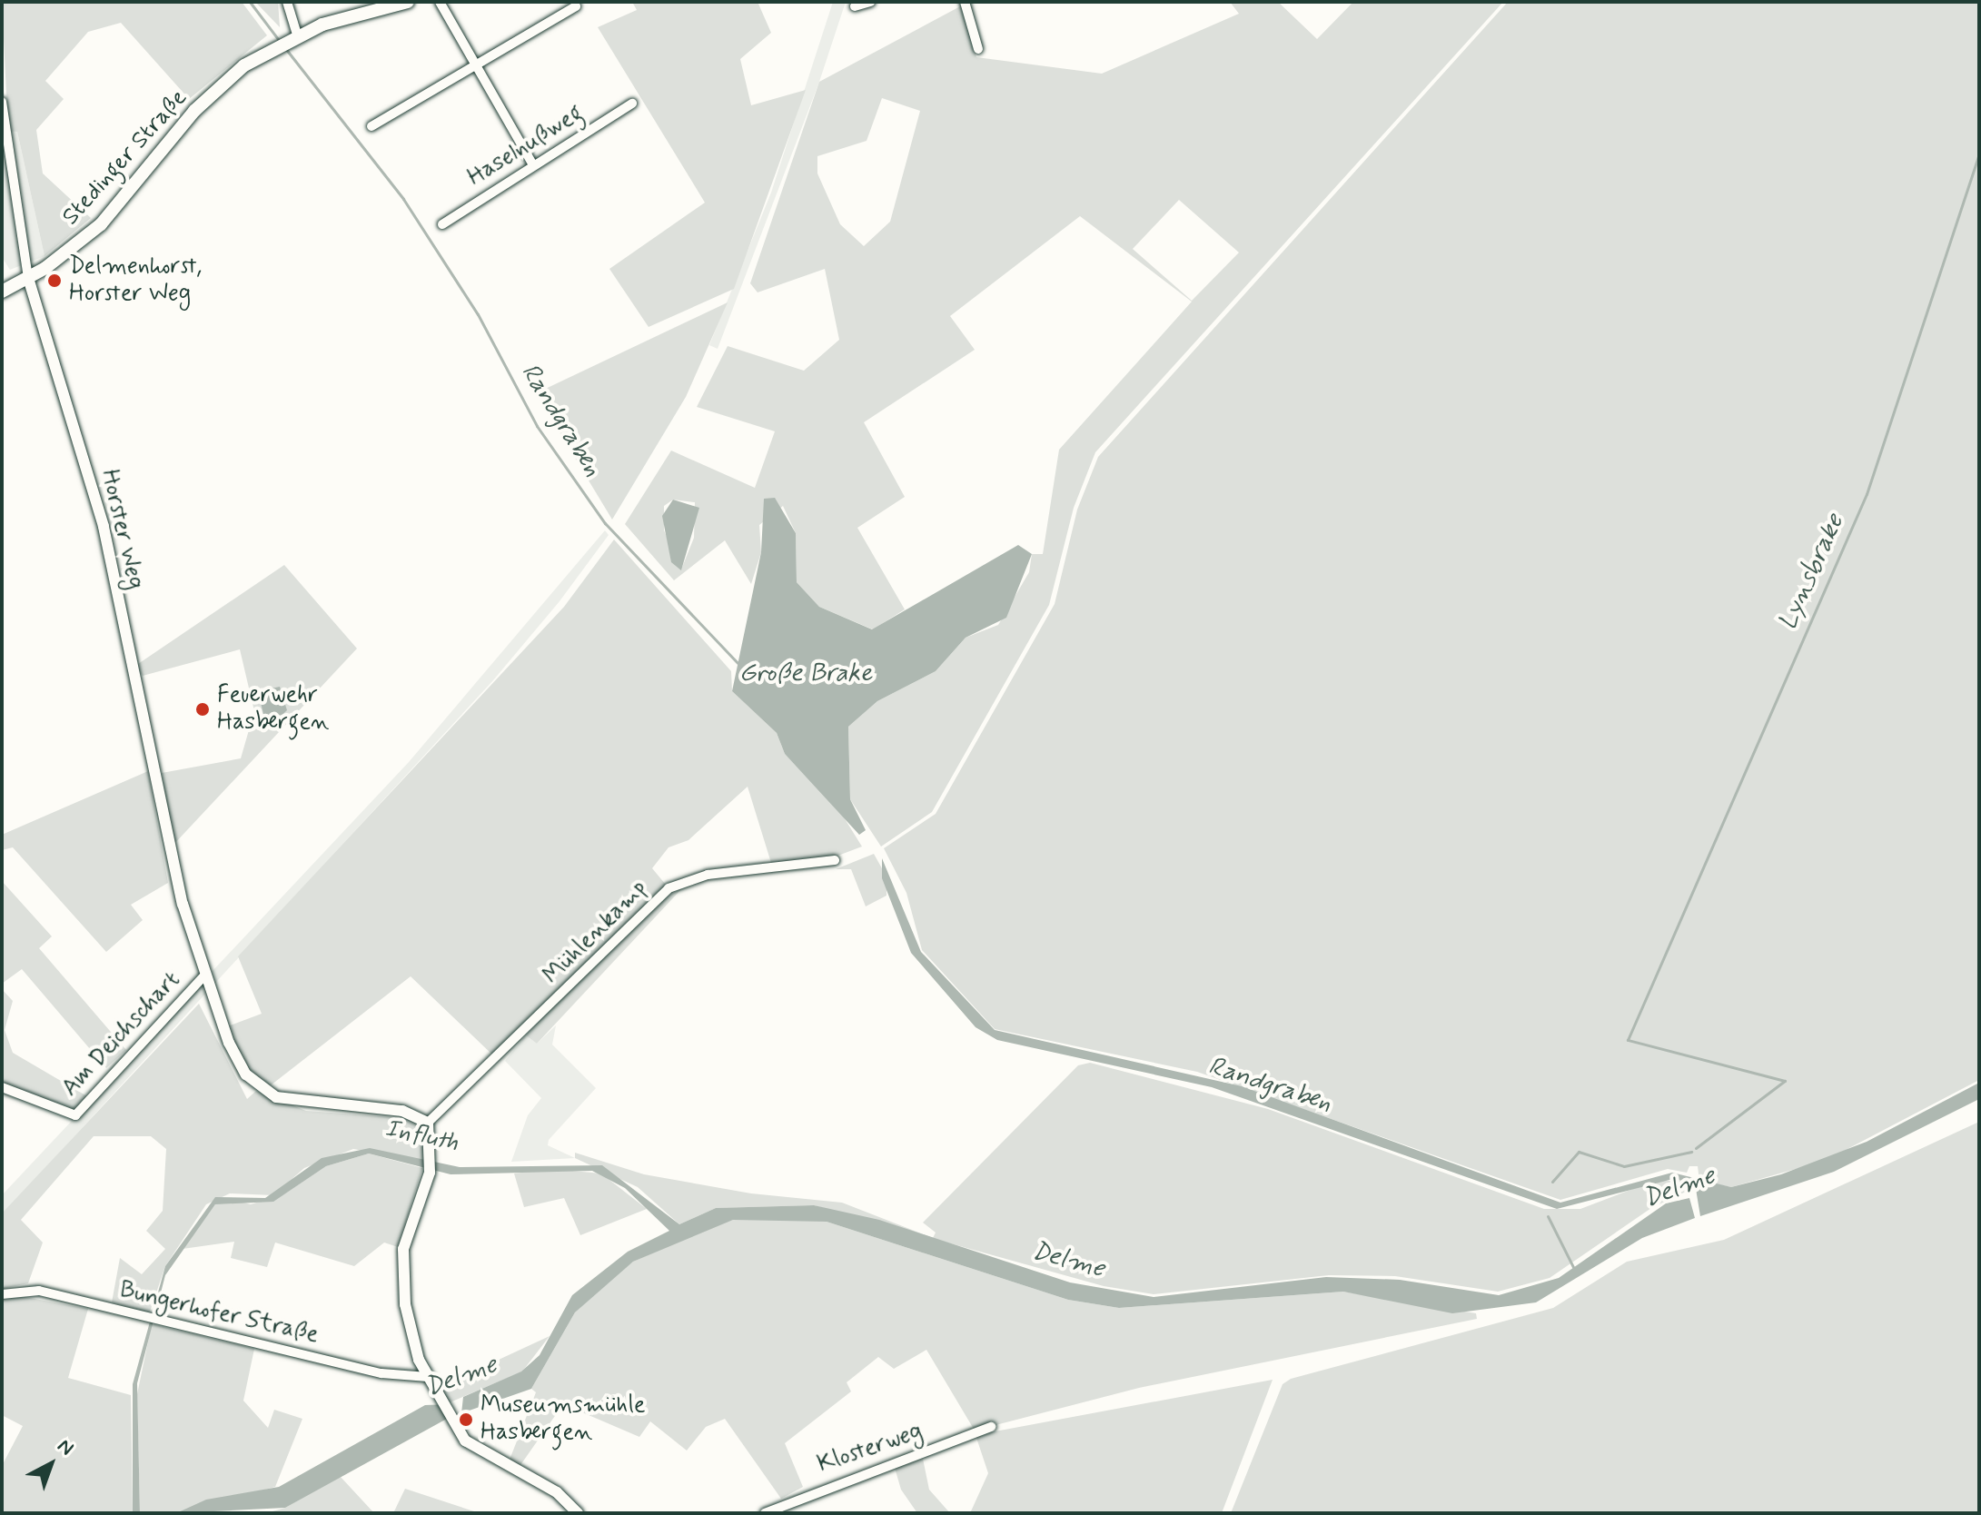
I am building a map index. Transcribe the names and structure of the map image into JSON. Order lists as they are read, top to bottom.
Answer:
{
  "streets": {
    "main road": ["Stedinger Straße"],
    "street": [
      "Haselnußweg",
      "Horster Weg",
      "Mühlenkamp",
      "Am Deichschart",
      "Bungerhofer Straße",
      "Klosterweg"
    ]
  },
  "crossings": [
    ["Stedinger Straße", "Horster Weg"],
    ["Horster Weg", "Am Deichschart"]
  ],
  "water": [
    "Randgraben",
    "Lynsbrake",
    "Große Brake",
    "Influth",
    "Delme"
  ],
  "places": ["Delmenhorst, Horster Weg", "Feuerwehr Hasbergen", "Museumsmühle Hasbergen"],
  "north": "top right"
}
